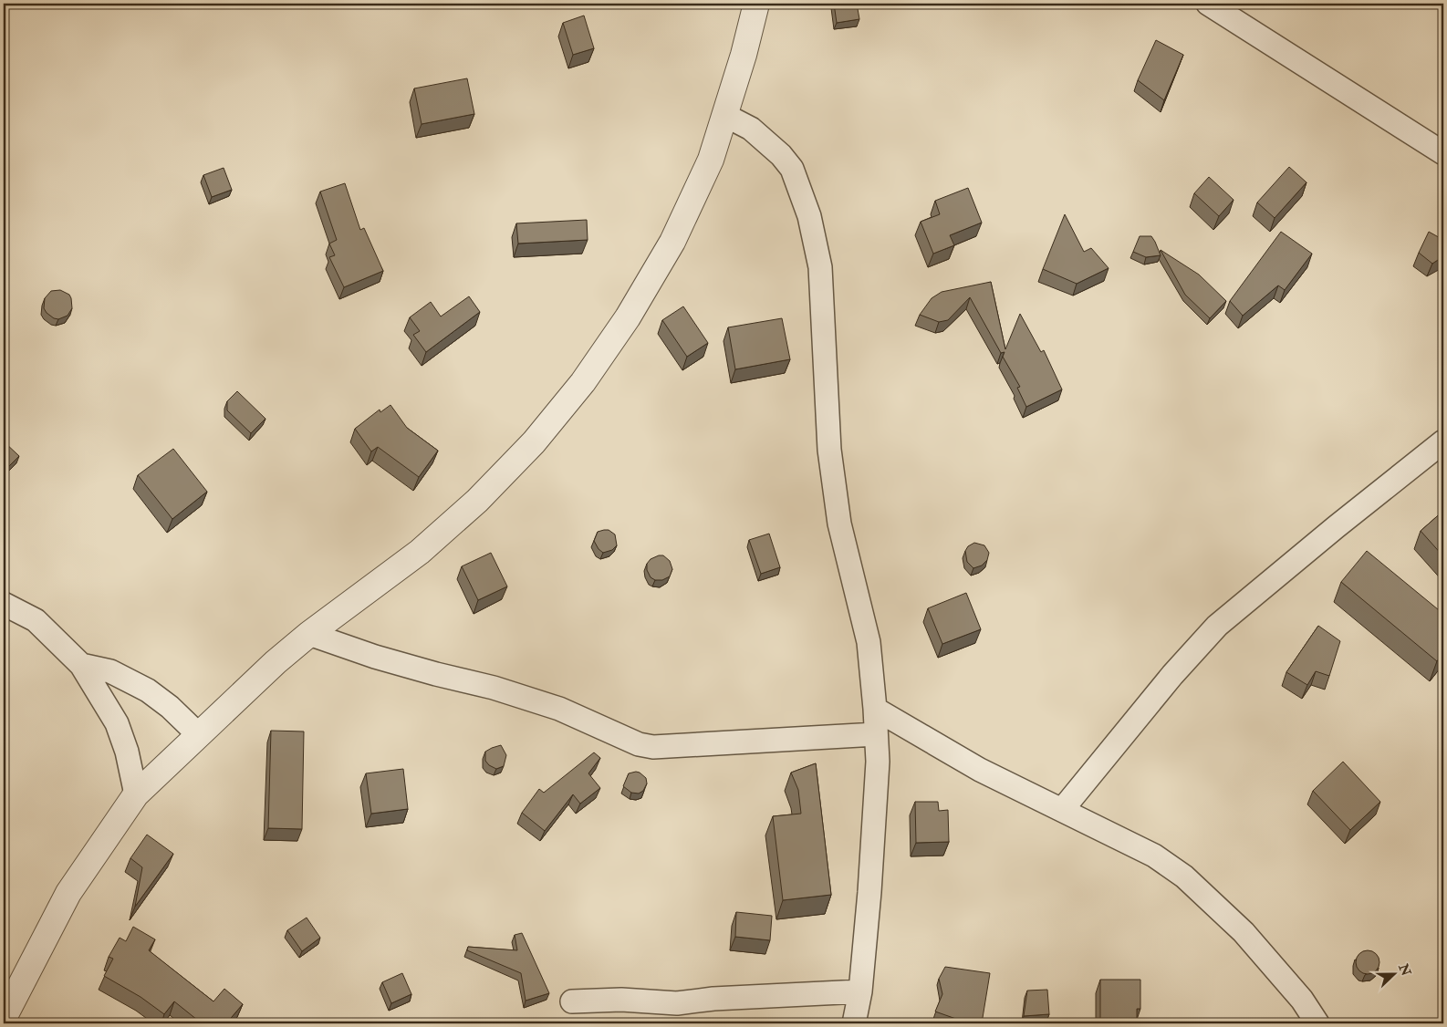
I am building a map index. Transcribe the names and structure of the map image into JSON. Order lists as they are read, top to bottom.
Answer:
{
  "north": "right"
}
